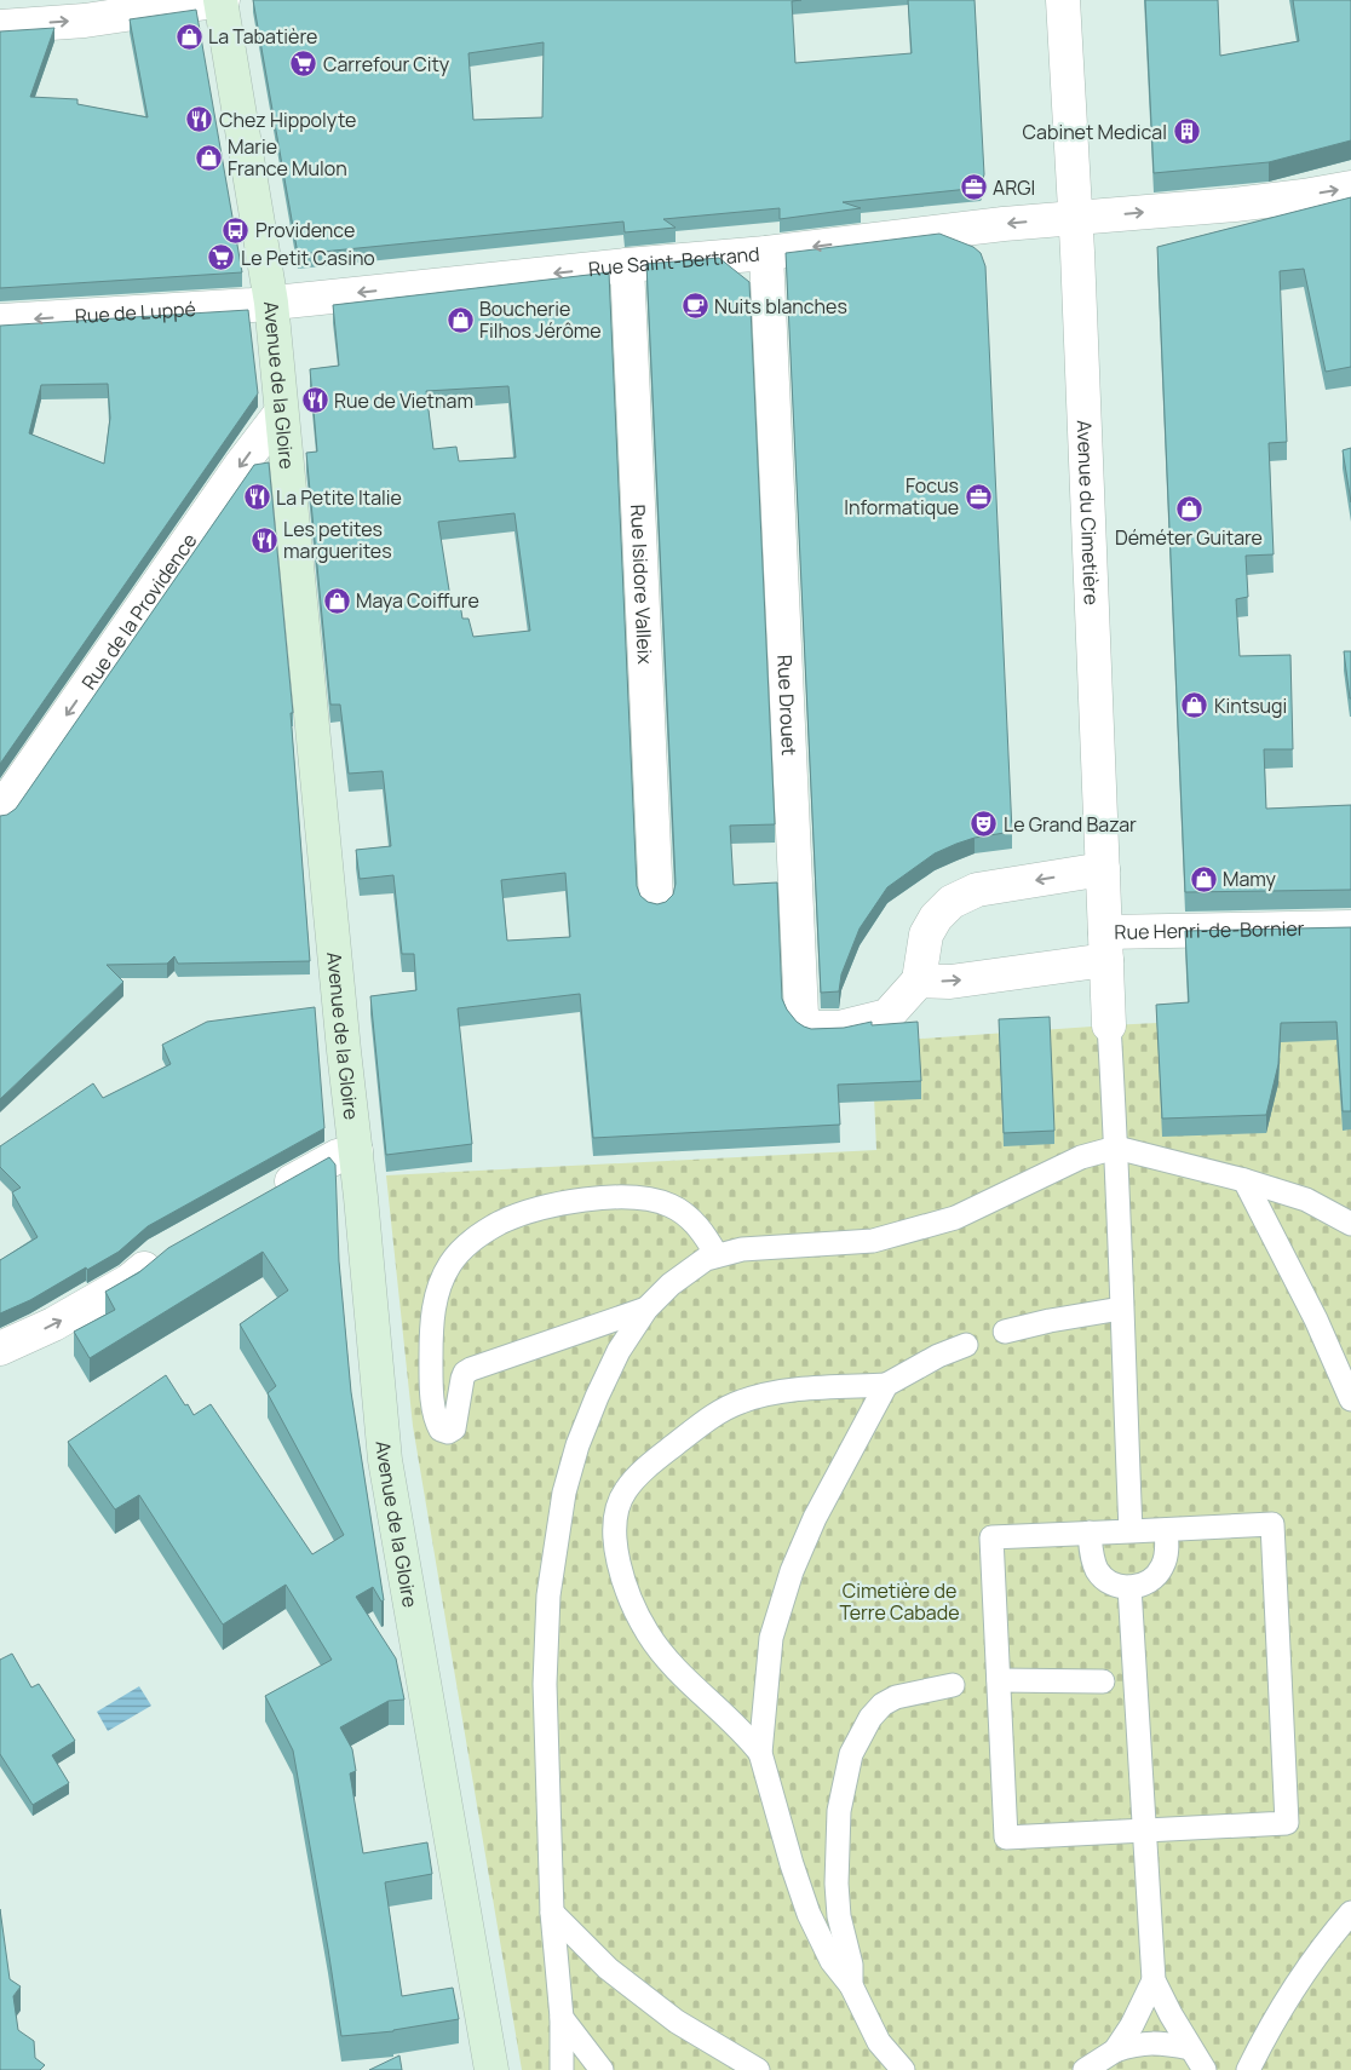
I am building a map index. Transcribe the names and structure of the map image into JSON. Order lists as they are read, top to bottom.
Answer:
{
  "streets": {
    "street": [
      "Rue Saint-Bertrand",
      "Rue de Luppé",
      "Avenue de la Gloire",
      "Avenue du Cimetière",
      "Rue Isidore Valleix",
      "Rue de la Providence",
      "Rue Drouet",
      "Rue Henri-de-Bornier"
    ]
  },
  "crossings": [
    ["Rue Saint-Bertrand", "Rue de Luppé"],
    ["Rue Saint-Bertrand", "Avenue de la Gloire"],
    ["Rue Saint-Bertrand", "Avenue du Cimetière"],
    ["Rue Saint-Bertrand", "Rue Isidore Valleix"],
    ["Rue Saint-Bertrand", "Rue Drouet"],
    ["Rue de Luppé", "Avenue de la Gloire"],
    ["Avenue de la Gloire", "Rue de la Providence"],
    ["Avenue du Cimetière", "Rue Henri-de-Bornier"]
  ],
  "one_way": ["Rue de la Providence"],
  "parks": ["Cimetière de Terre Cabade"],
  "places": {
    "shop": [
      "La Tabatière",
      "Marie France Mulon",
      "Boucherie Filhos Jérôme",
      "Déméter Guitare",
      "Maya Coiffure",
      "Kintsugi",
      "Mamy"
    ],
    "supermarket": ["Carrefour City", "Le Petit Casino"],
    "restaurant": [
      "Chez Hippolyte",
      "Rue de Vietnam",
      "La Petite Italie",
      "Les petites marguerites"
    ],
    "building": ["Cabinet Medical"],
    "office": ["ARGI", "Focus Informatique"],
    "bus stop": ["Providence"],
    "cafe": ["Nuits blanches"],
    "theatre": ["Le Grand Bazar"]
  }
}
